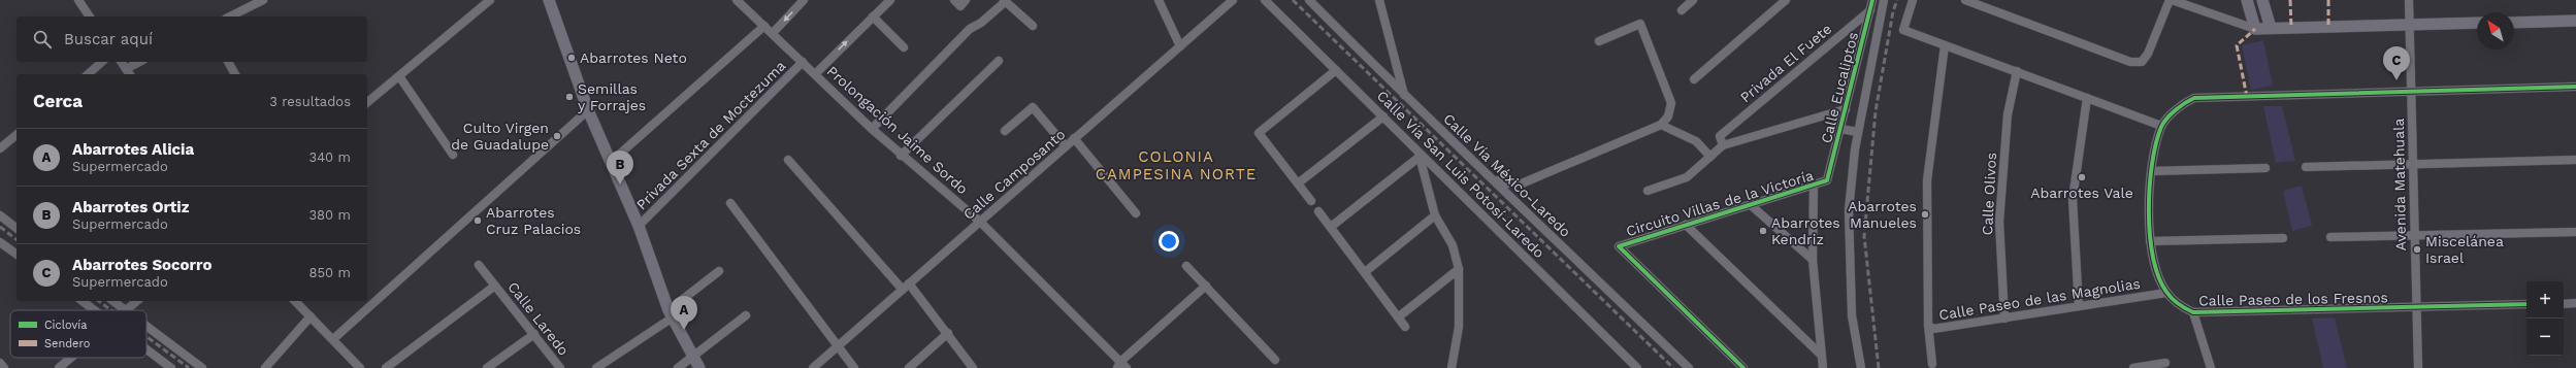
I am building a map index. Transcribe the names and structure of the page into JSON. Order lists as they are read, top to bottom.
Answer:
{
  "streets": {
    "street": [
      "Privada El Fuete",
      "Calle Eucaliptos",
      "Prolongación Jaime Sordo",
      "Privada Sexta de Moctezuma",
      "Calle Camposanto",
      "Calle Vía San Luis Potosí-Laredo",
      "Calle Vía México-Laredo",
      "Avenida Matehuala",
      "Calle Olivos",
      "Circuito Villas de la Victoría",
      "Calle Paseo de las Magnolias",
      "Calle Paseo de los Fresnos",
      "Calle Laredo"
    ]
  },
  "crossings": [
    ["Privada El Fuete", "Calle Eucaliptos"],
    ["Calle Eucaliptos", "Circuito Villas de la Victoría"],
    ["Prolongación Jaime Sordo", "Privada Sexta de Moctezuma"],
    ["Prolongación Jaime Sordo", "Calle Camposanto"],
    ["Avenida Matehuala", "Calle Paseo de los Fresnos"],
    ["Calle Olivos", "Calle Paseo de las Magnolias"],
    ["Calle Paseo de las Magnolias", "Calle Paseo de los Fresnos"]
  ],
  "districts": ["COLONIA CAMPESINA NORTE"],
  "places": [
    "Abarrotes Neto",
    "Semillas y Forrajes",
    "Culto Virgen de Guadalupe",
    "Abarrotes Vale",
    "Abarrotes Manueles",
    "Abarrotes Cruz Palacios",
    "Abarrotes Kendriz",
    "Miscelánea Israel"
  ],
  "legend": ["Ciclovía", "Sendero"],
  "north": "top left",
  "page": {
    "search": "Buscar aquí",
    "pins": ["C", "B", "A"],
    "heading": ["Cerca", "3 resultados"],
    "list": [
      {
        "mark": "A",
        "name": "Abarrotes Alicia",
        "note": "Supermercado",
        "value": "340 m"
      },
      {
        "mark": "B",
        "name": "Abarrotes Ortiz",
        "note": "Supermercado",
        "value": "380 m"
      },
      {
        "mark": "C",
        "name": "Abarrotes Socorro",
        "note": "Supermercado",
        "value": "850 m"
      }
    ],
    "map_buttons": ["+", "−"]
  }
}
